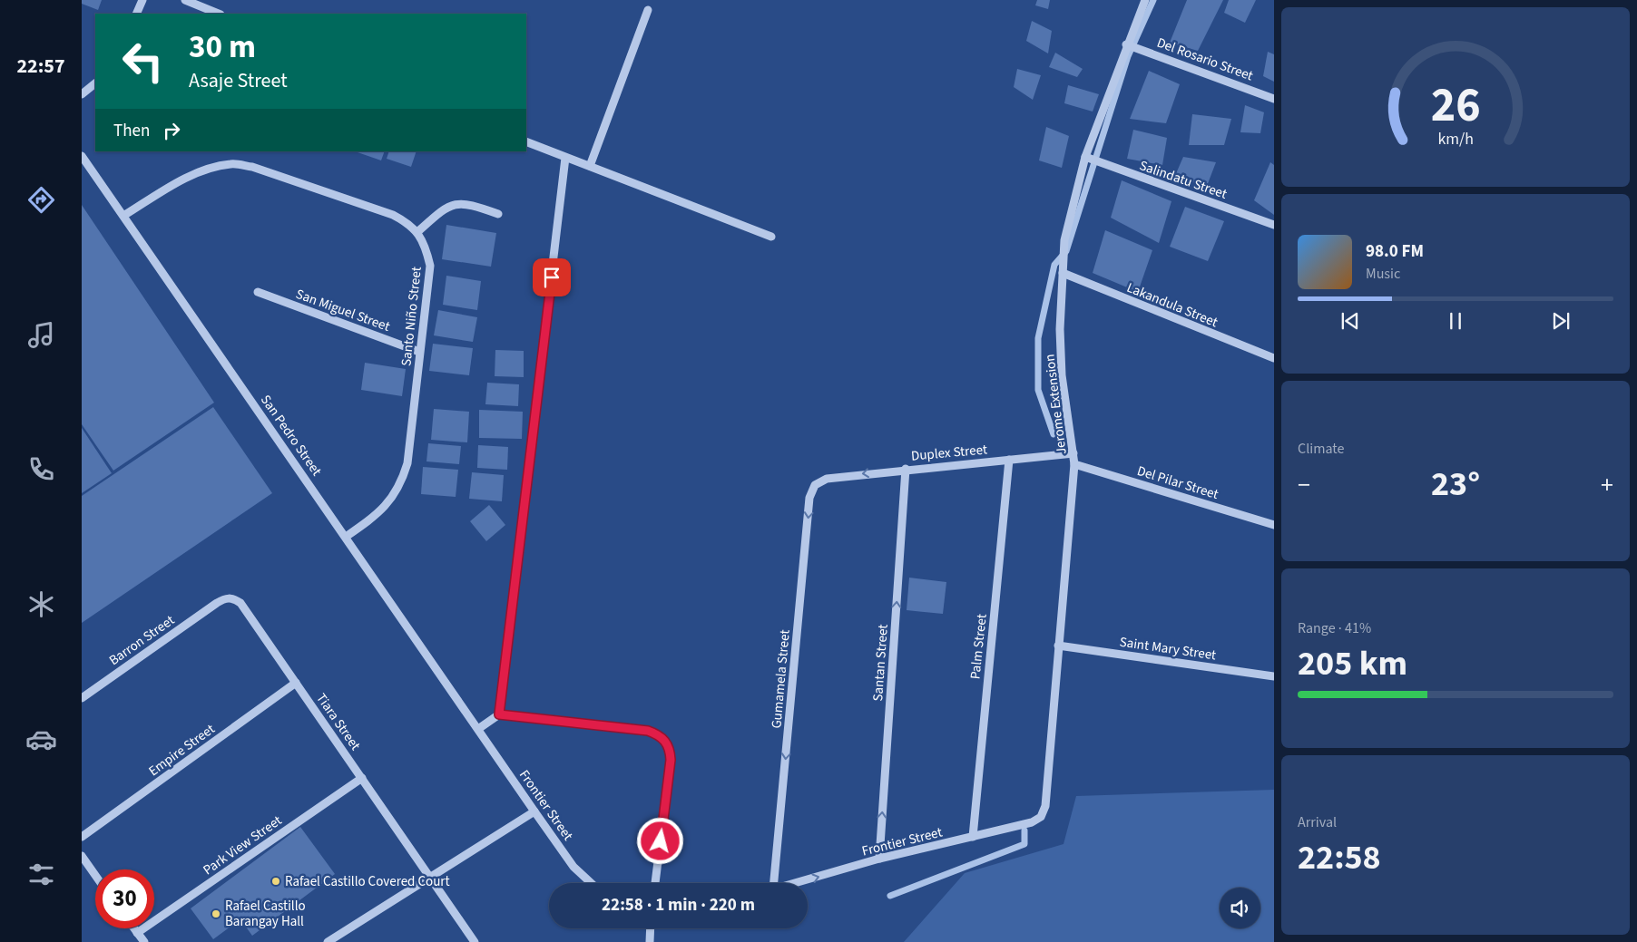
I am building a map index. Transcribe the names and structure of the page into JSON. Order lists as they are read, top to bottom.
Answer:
{
  "streets": {
    "street": [
      "Del Rosario Street",
      "Salindatu Street",
      "Lakandula Street",
      "San Miguel Street",
      "Santo Niño Street",
      "Jerome Extension",
      "San Pedro Street",
      "Duplex Street",
      "Del Pilar Street",
      "Barron Street",
      "Palm Street",
      "Saint Mary Street",
      "Santan Street",
      "Gumamela Street",
      "Tiara Street",
      "Empire Street",
      "Frontier Street",
      "Park View Street"
    ]
  },
  "crossings": [
    ["Del Rosario Street", "Jerome Extension"],
    ["Salindatu Street", "Jerome Extension"],
    ["Lakandula Street", "Jerome Extension"],
    ["San Miguel Street", "Santo Niño Street"],
    ["Santo Niño Street", "San Pedro Street"],
    ["Jerome Extension", "Duplex Street"],
    ["Jerome Extension", "Del Pilar Street"],
    ["Jerome Extension", "Saint Mary Street"],
    ["Jerome Extension", "Frontier Street"],
    ["San Pedro Street", "Frontier Street"],
    ["Duplex Street", "Palm Street"],
    ["Duplex Street", "Santan Street"],
    ["Duplex Street", "Gumamela Street"],
    ["Barron Street", "Tiara Street"],
    ["Palm Street", "Frontier Street"],
    ["Santan Street", "Frontier Street"],
    ["Tiara Street", "Empire Street"],
    ["Tiara Street", "Park View Street"]
  ],
  "one_way": ["Santan Street", "Gumamela Street"],
  "places": ["Rafael Castillo Covered Court", "Rafael Castillo Barangay Hall"],
  "page": {
    "tabs": "22:57",
    "turn": ["30 m", "Asaje Street"],
    "then": "Then",
    "song": ["98.0 FM", "Music"],
    "tile": [
      "Climate",
      ["Range · 41%", "205 km"],
      ["Arrival", "22:58"]
    ],
    "heat": ["−", "23°", "+"],
    "limit": "30",
    "trip": "22:58 · 1 min · 220 m",
    "gauge": ["26", "km/h"]
  }
}
